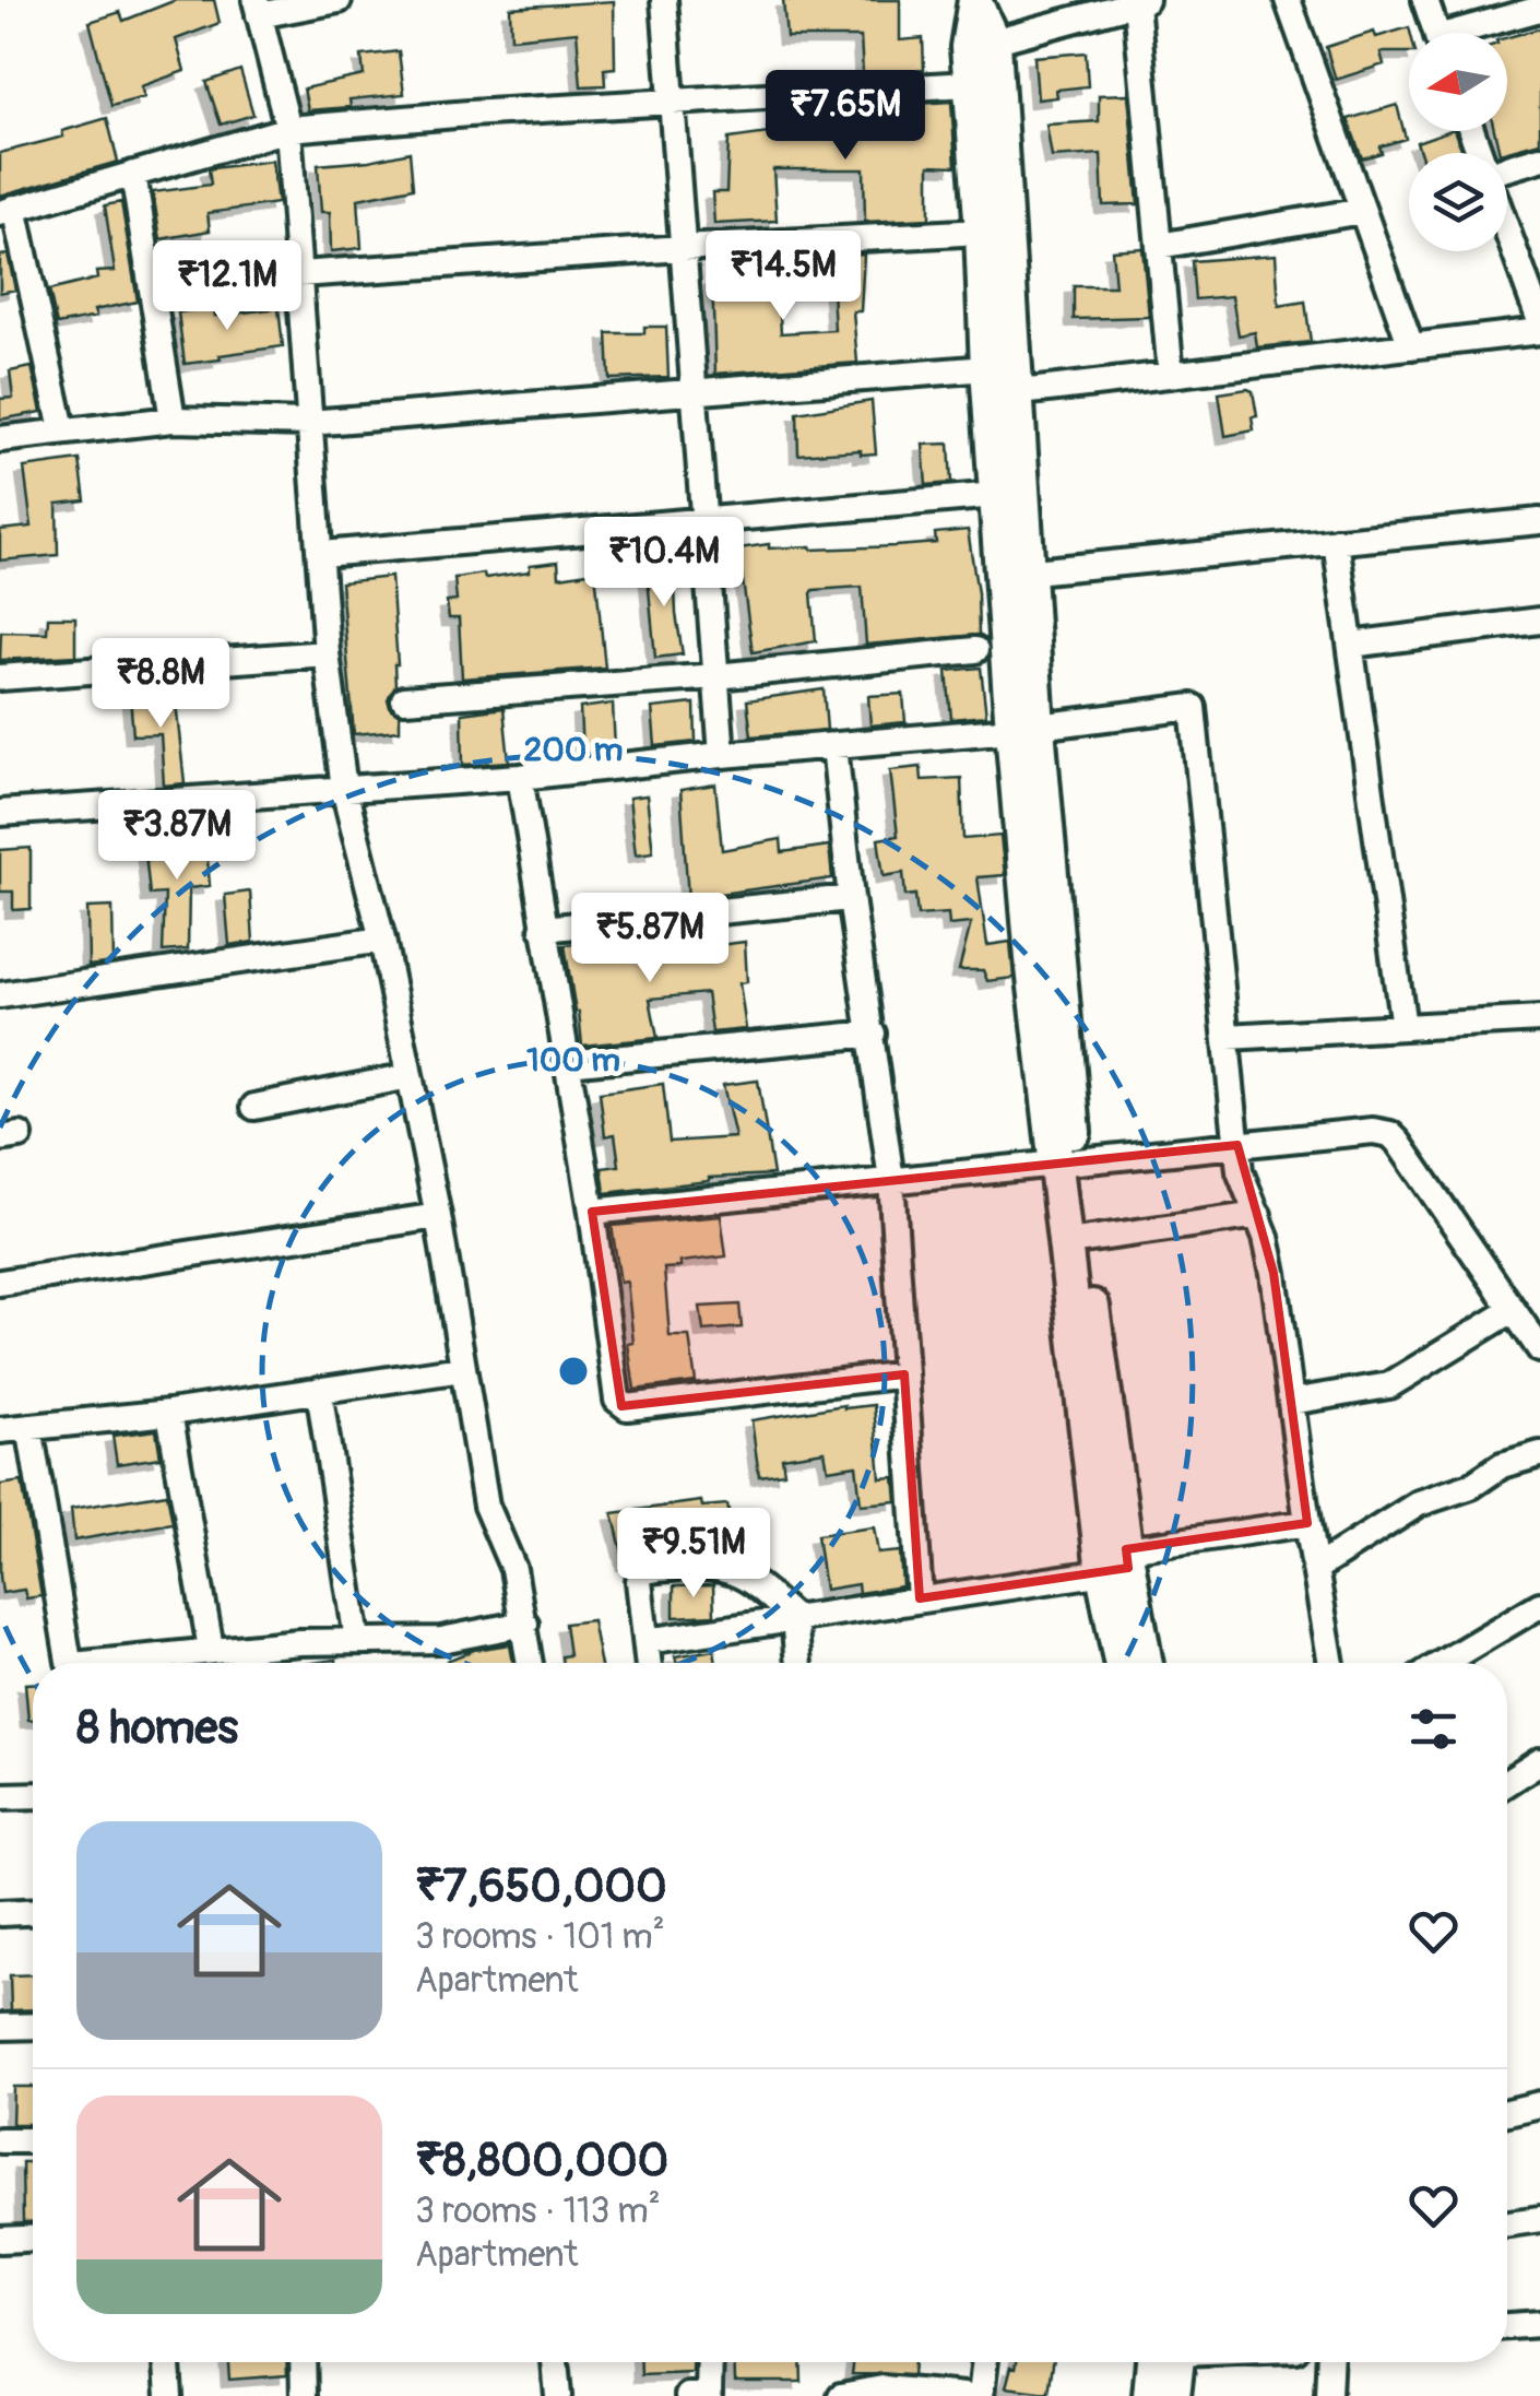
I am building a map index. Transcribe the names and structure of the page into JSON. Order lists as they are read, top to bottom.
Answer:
{
  "north": "left",
  "page": {
    "price": [
      "₹7.65M",
      "₹14.5M",
      "₹12.1M",
      "₹10.4M",
      "₹8.8M",
      "₹3.87M",
      "₹5.87M",
      "₹9.51M"
    ],
    "heading": "8 homes",
    "list": [
      {
        "name": "₹7,650,000",
        "note": "3 rooms · 101 m² · Apartment"
      },
      {
        "name": "₹8,800,000",
        "note": "3 rooms · 113 m² · Apartment"
      }
    ]
  },
  "rings": ["200 m", "100 m"]
}
